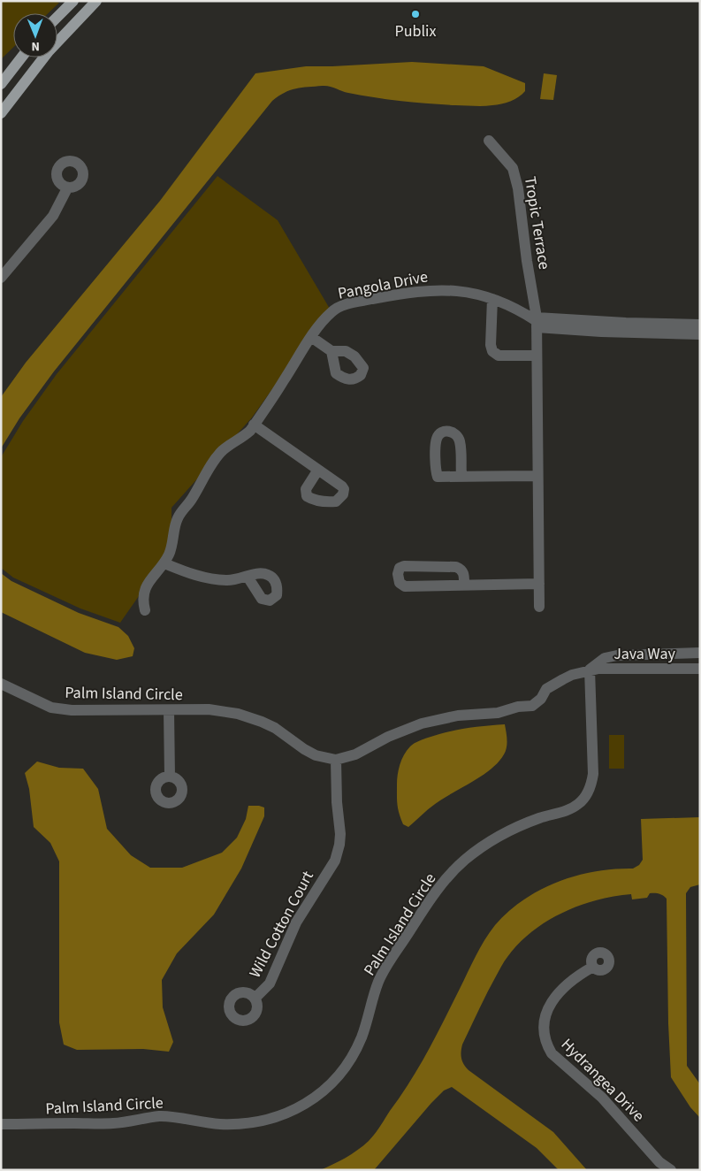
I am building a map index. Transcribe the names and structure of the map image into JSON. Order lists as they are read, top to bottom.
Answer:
{
  "streets": {
    "street": [
      "Tropic Terrace",
      "Pangola Drive",
      "Java Way",
      "Palm Island Circle",
      "Wild Cotton Court",
      "Hydrangea Drive"
    ]
  },
  "crossings": [
    ["Tropic Terrace", "Pangola Drive"],
    ["Java Way", "Palm Island Circle"],
    ["Palm Island Circle", "Wild Cotton Court"]
  ],
  "places": ["Publix"],
  "north": "bottom"
}
